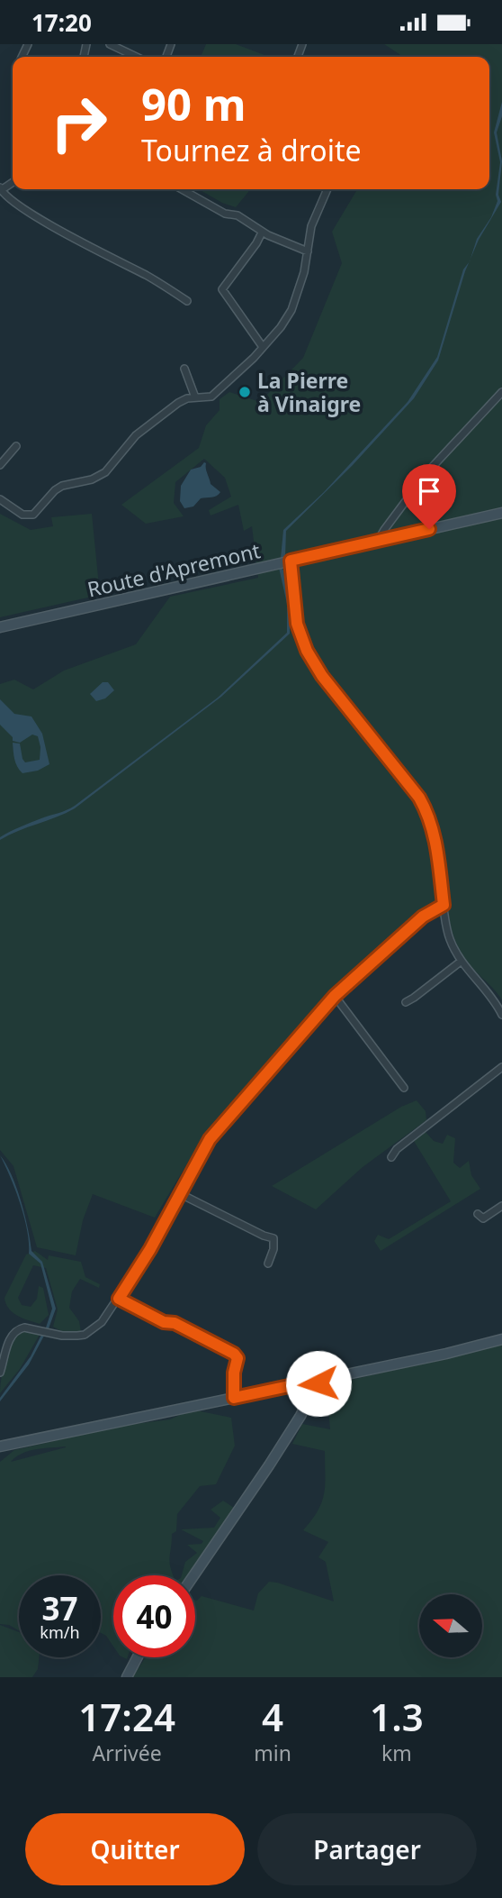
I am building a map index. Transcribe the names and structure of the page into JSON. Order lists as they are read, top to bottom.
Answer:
{
  "streets": {
    "street": ["Route d'Apremont"]
  },
  "places": ["La Pierre à Vinaigre"],
  "north": "left",
  "page": {
    "status": "17:20",
    "turn": ["90 m", "Tournez à droite"],
    "speed": "37 km/h",
    "limit": "40",
    "eta": [
      "17:24",
      "Arrivée",
      "4",
      "min",
      "1.3",
      "km"
    ],
    "buttons": ["Quitter", "Partager"]
  }
}
